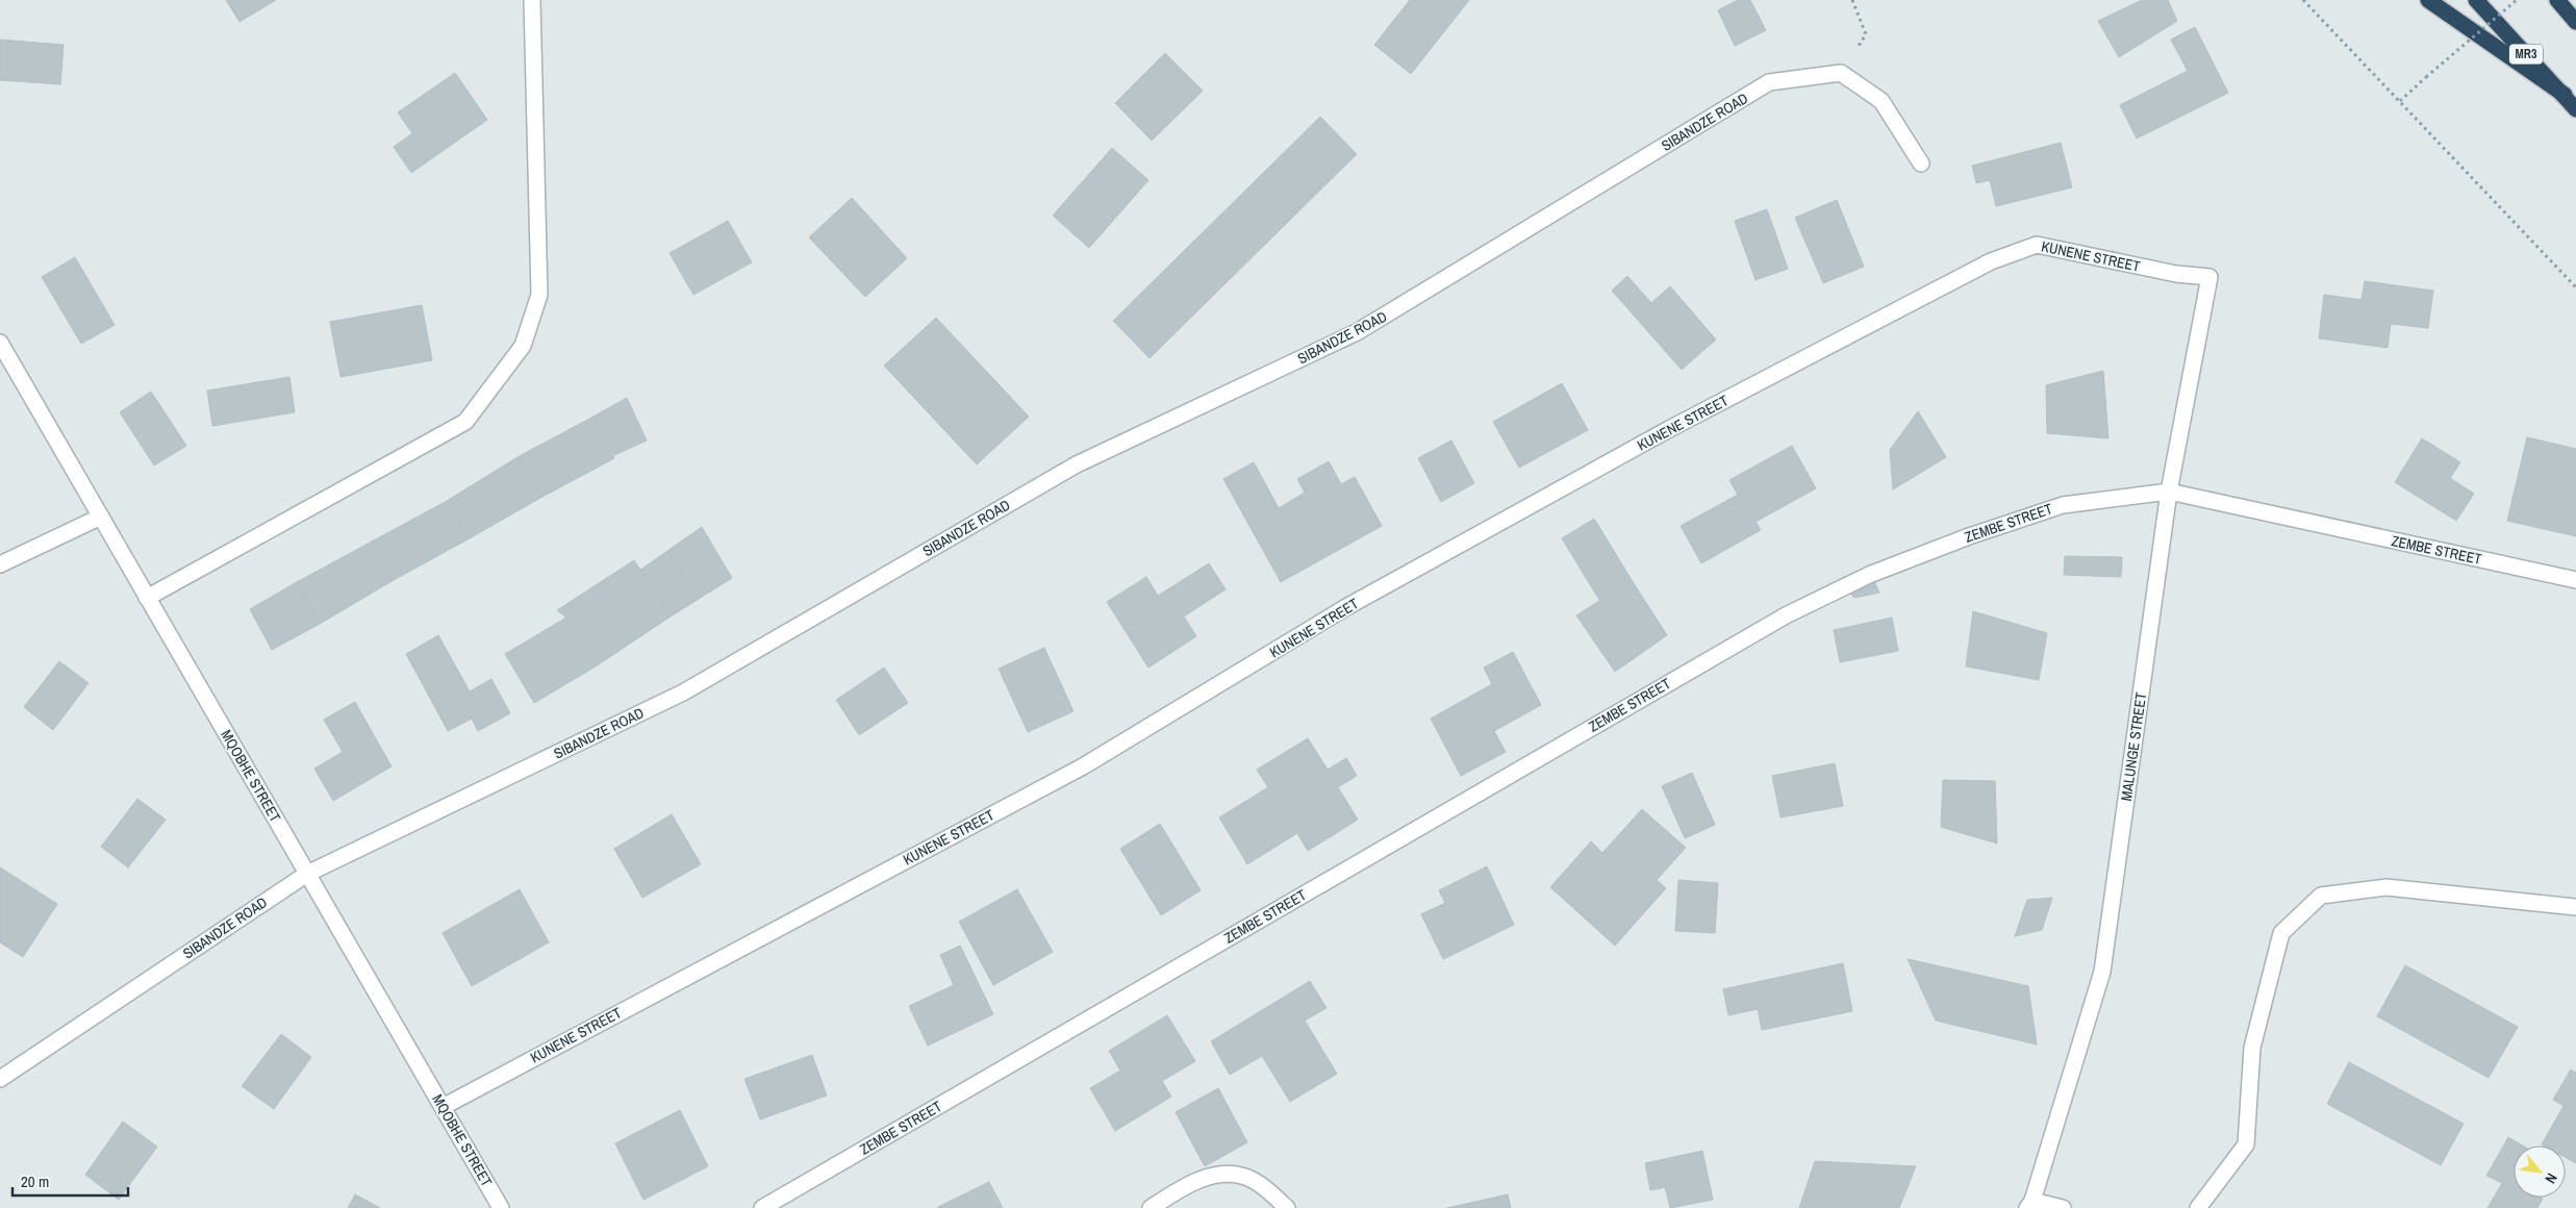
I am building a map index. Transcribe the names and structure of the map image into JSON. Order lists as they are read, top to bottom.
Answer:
{
  "streets": {
    "highway": ["MR3"],
    "street": [
      "SIBANDZE ROAD",
      "KUNENE STREET",
      "ZEMBE STREET",
      "MALUNGE STREET",
      "MQOBHE STREET"
    ]
  },
  "crossings": [
    ["SIBANDZE ROAD", "MQOBHE STREET"],
    ["KUNENE STREET", "MALUNGE STREET"],
    ["KUNENE STREET", "MQOBHE STREET"],
    ["ZEMBE STREET", "MALUNGE STREET"]
  ],
  "scale_bar": "20 m",
  "north": "bottom right"
}
